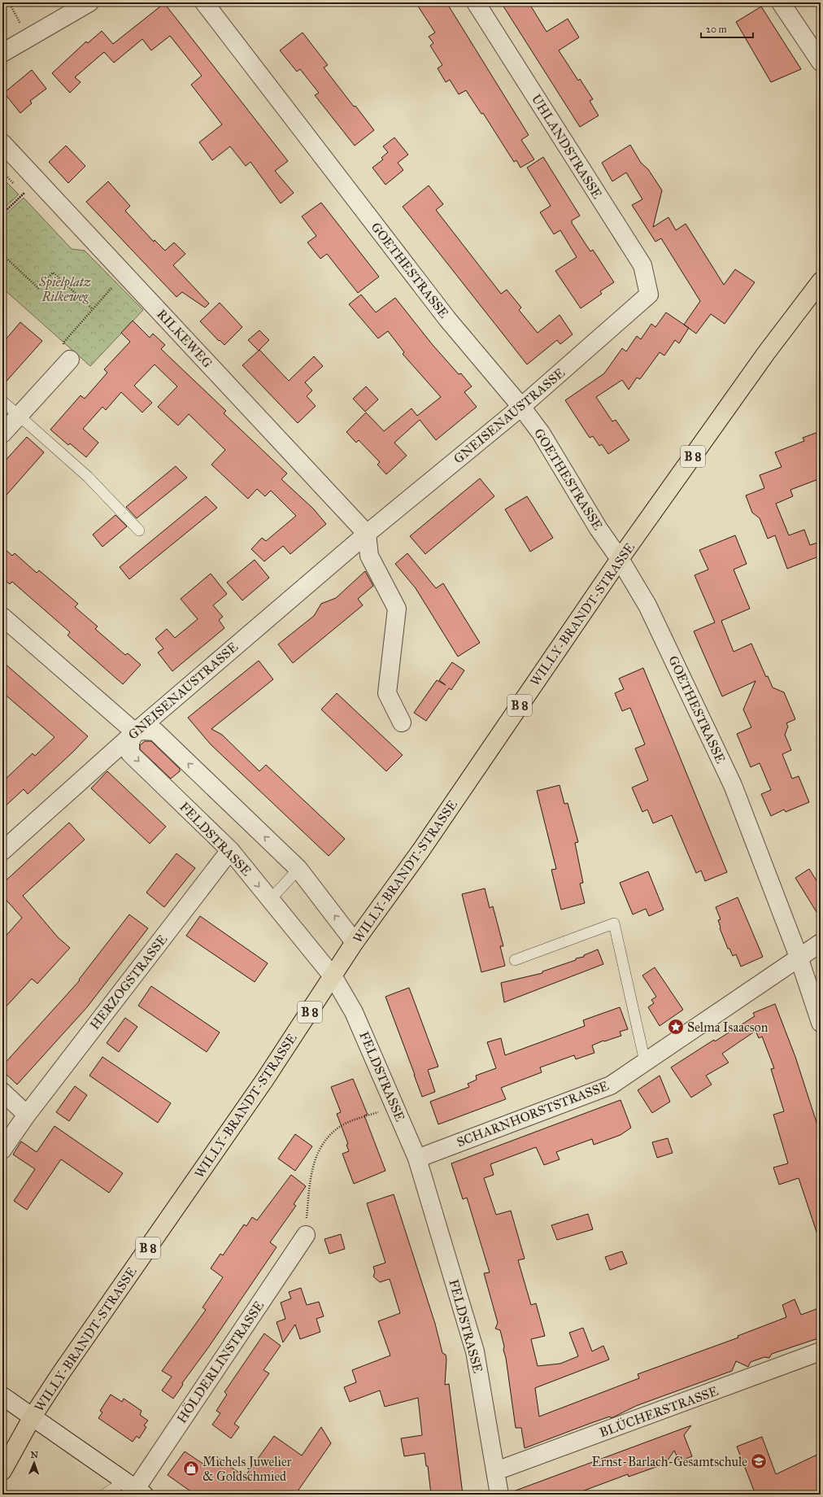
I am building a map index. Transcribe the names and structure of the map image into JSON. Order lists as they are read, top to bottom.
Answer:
{
  "streets": {
    "main road": ["B 8", "WILLY-BRANDT-STRASSE"],
    "street": [
      "UHLANDSTRASSE",
      "GOETHESTRASSE",
      "RILKEWEG",
      "GNEISENAUSTRASSE",
      "FELDSTRASSE",
      "HERZOGSTRASSE",
      "SCHARNHORSTSTRASSE",
      "HÖLDERLINSTRASSE",
      "BLÜCHERSTRASSE"
    ]
  },
  "crossings": [
    ["UHLANDSTRASSE", "GNEISENAUSTRASSE"],
    ["GOETHESTRASSE", "GNEISENAUSTRASSE"],
    ["GOETHESTRASSE", "WILLY-BRANDT-STRASSE"],
    ["GOETHESTRASSE", "SCHARNHORSTSTRASSE"],
    ["RILKEWEG", "GNEISENAUSTRASSE"],
    ["GNEISENAUSTRASSE", "FELDSTRASSE"],
    ["WILLY-BRANDT-STRASSE", "FELDSTRASSE"],
    ["FELDSTRASSE", "HERZOGSTRASSE"],
    ["FELDSTRASSE", "SCHARNHORSTSTRASSE"],
    ["FELDSTRASSE", "BLÜCHERSTRASSE"]
  ],
  "parks": ["Spielplatz Rilkeweg"],
  "places": {
    "place": ["Selma Isaacson"],
    "school or university": ["Ernst-Barlach-Gesamtschule"],
    "shop": ["Michels Juwelier & Goldschmied"]
  },
  "scale_bar": "20 m",
  "north": "top"
}
